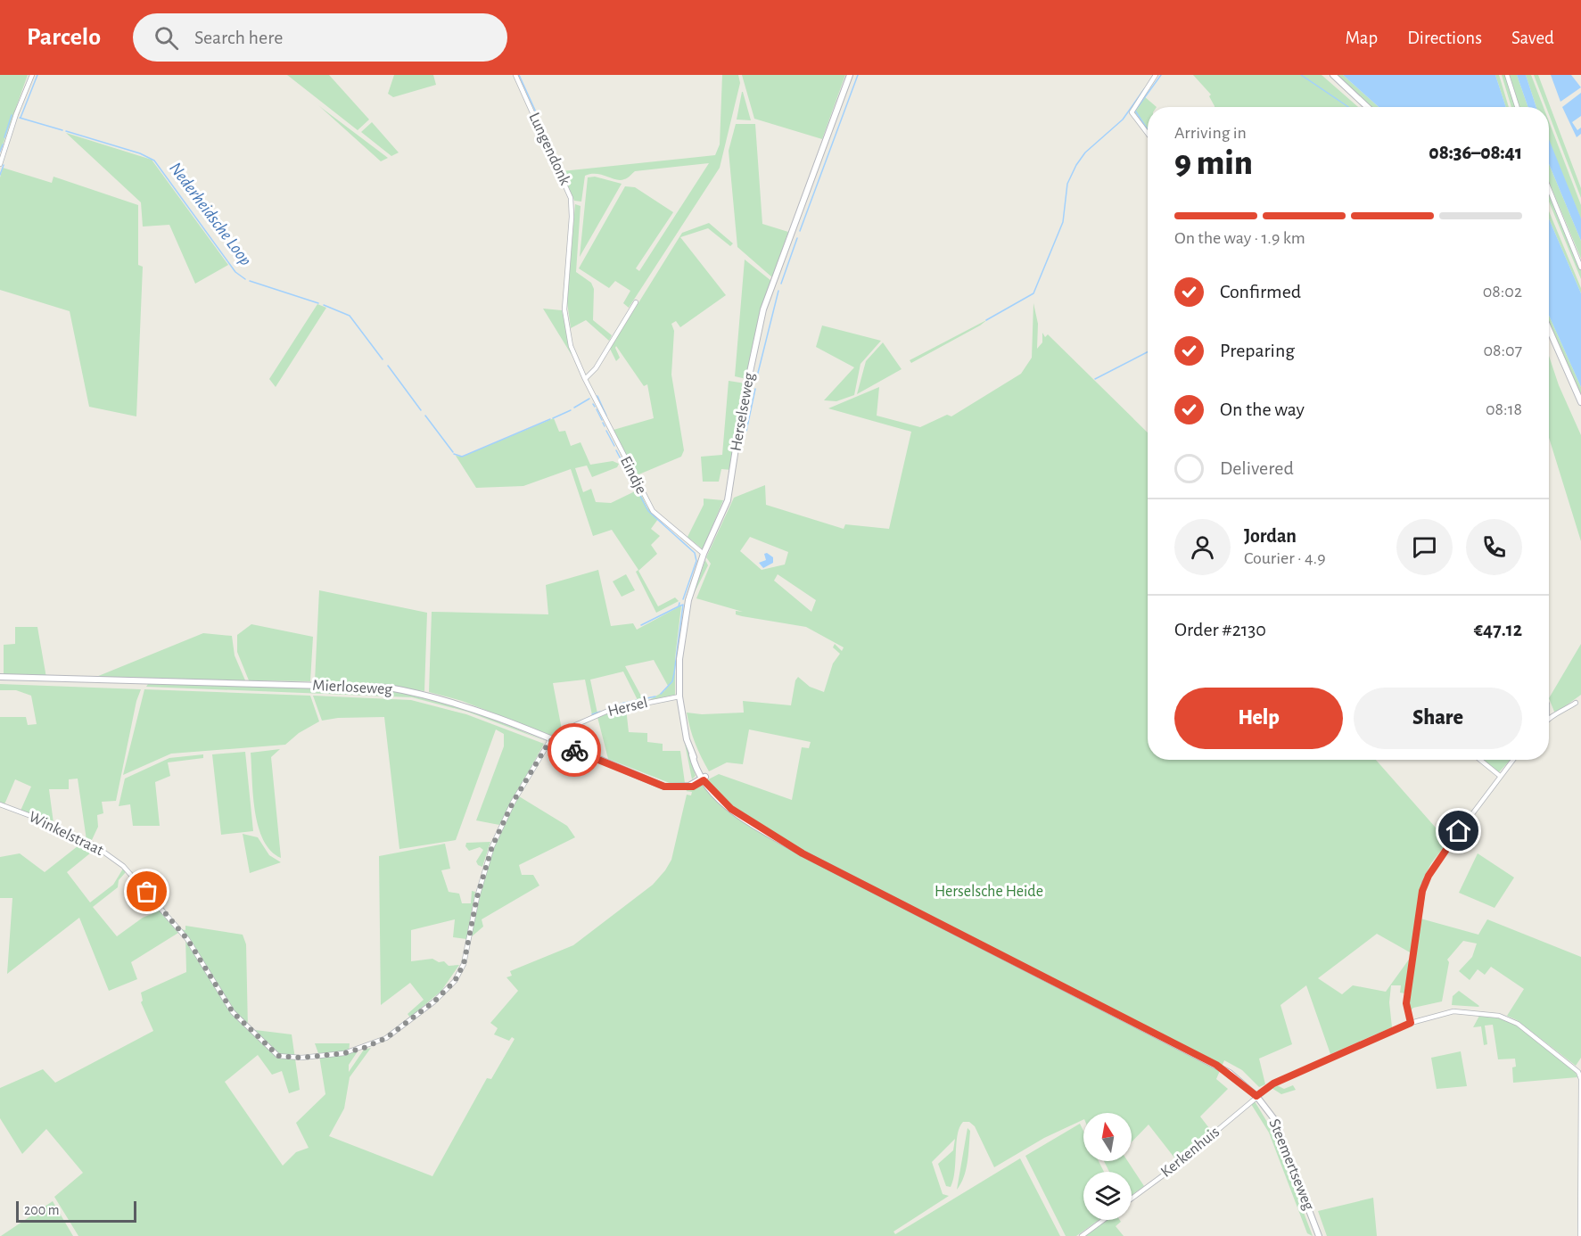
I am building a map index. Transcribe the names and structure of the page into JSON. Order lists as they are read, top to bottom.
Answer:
{
  "streets": {
    "street": [
      "Lungendonk",
      "Herselseweg",
      "Eindje",
      "Mierloseweg",
      "Hersel",
      "Winkelstraat",
      "Kerkenhuis",
      "Steemertseweg"
    ]
  },
  "crossings": [
    ["Lungendonk", "Eindje"],
    ["Herselseweg", "Eindje"],
    ["Herselseweg", "Mierloseweg"],
    ["Herselseweg", "Hersel"],
    ["Herselseweg", "Kerkenhuis"],
    ["Herselseweg", "Steemertseweg"],
    ["Mierloseweg", "Hersel"],
    ["Mierloseweg", "Winkelstraat"],
    ["Hersel", "Winkelstraat"],
    ["Kerkenhuis", "Steemertseweg"]
  ],
  "water": ["Nederheidsche Loop"],
  "parks": ["Herselsche Heide"],
  "scale_bar": "200 m",
  "north": "top",
  "page": {
    "header": "Parcelo",
    "search": "Search here",
    "nav": ["Map", "Directions", "Saved"],
    "heading": ["9 min", "Arriving in", "08:36–08:41"],
    "panel": [
      "Jordan",
      "Courier · 4.9",
      "Order #2130",
      "€47.12"
    ],
    "bar": "On the way · 1.9 km",
    "list": [
      ["Confirmed", "08:02"],
      ["Preparing", "08:07"],
      ["On the way", "08:18"],
      "Delivered"
    ],
    "buttons": ["Help", "Share"],
    "scale": "200 m"
  }
}
